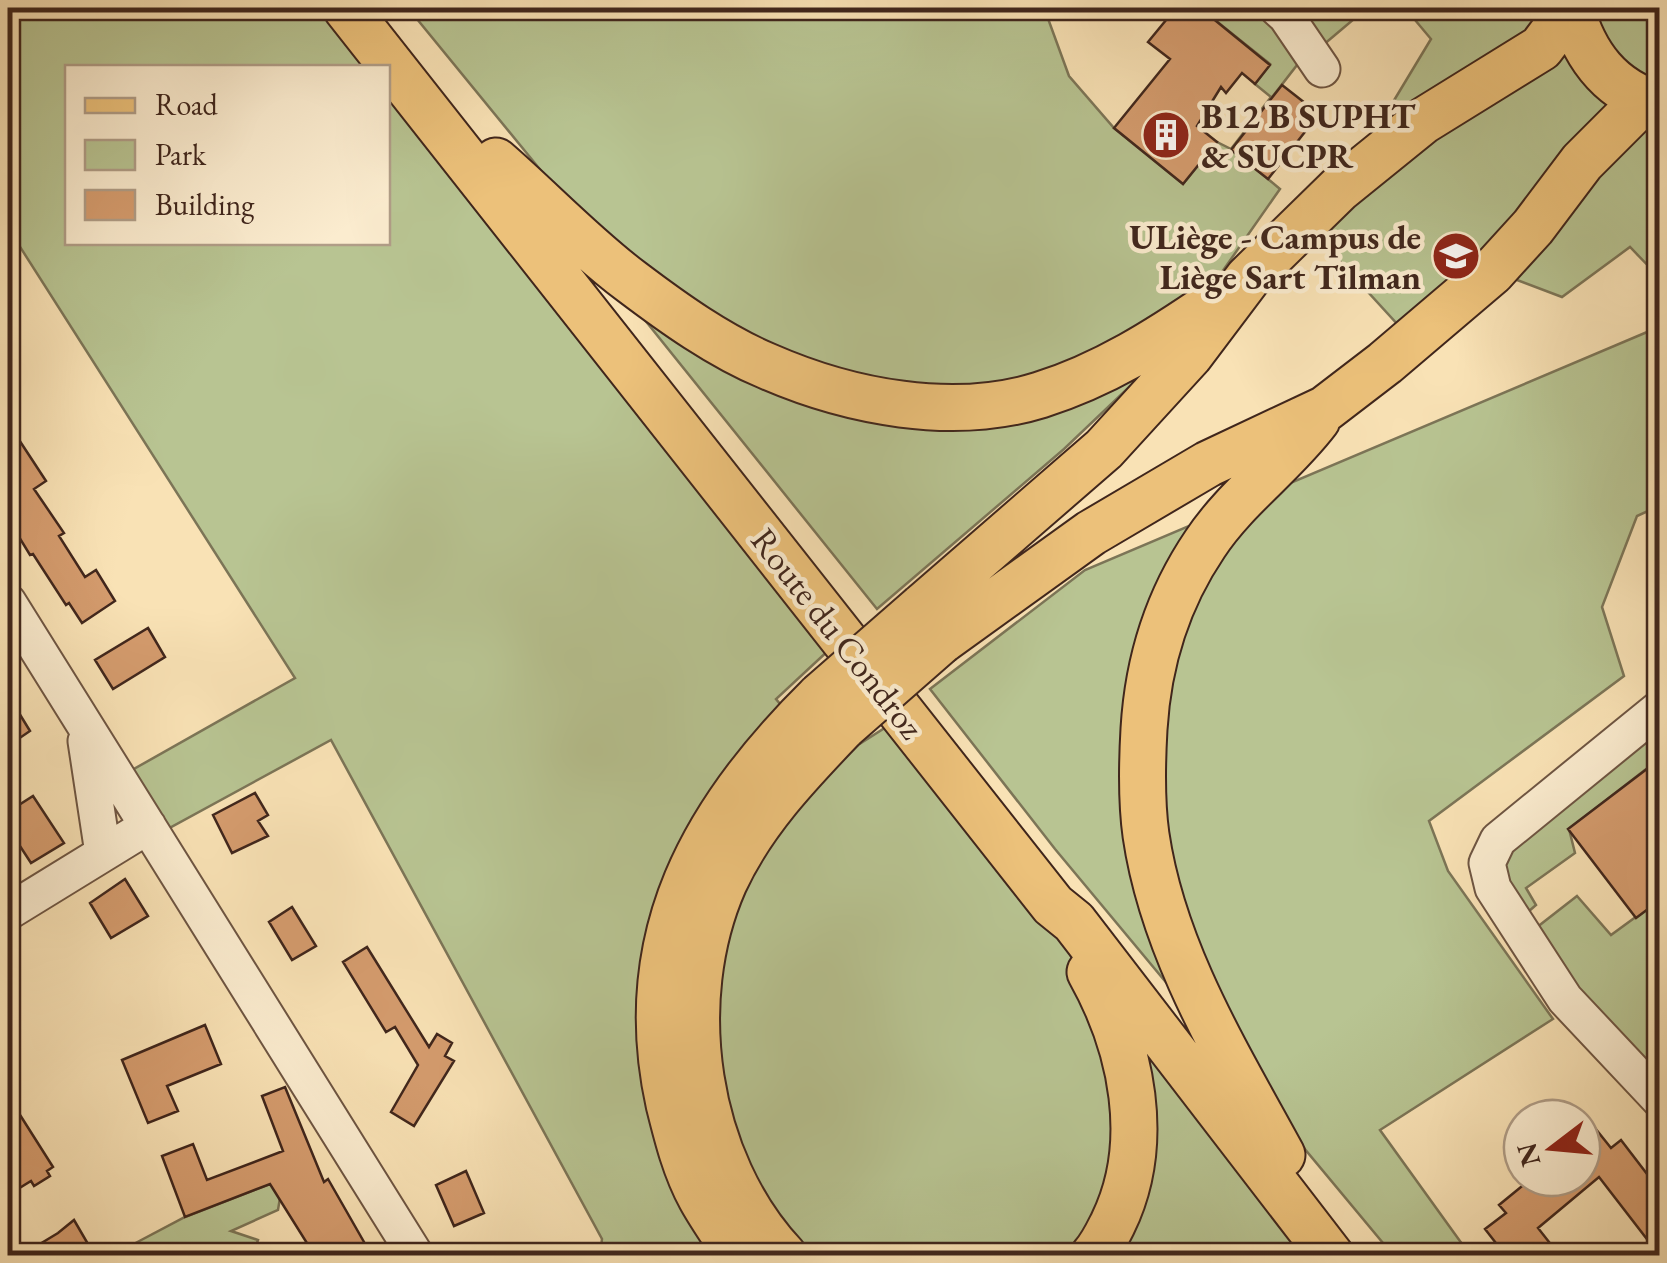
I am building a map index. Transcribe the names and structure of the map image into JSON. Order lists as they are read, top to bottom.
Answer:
{
  "streets": {
    "main road": ["Route du Condroz"]
  },
  "places": {
    "building": ["B12 B SUPHT & SUCPR"],
    "school or university": ["ULiège - Campus de Liège Sart Tilman"]
  },
  "legend": ["Road", "Park", "Building"],
  "north": "left"
}
